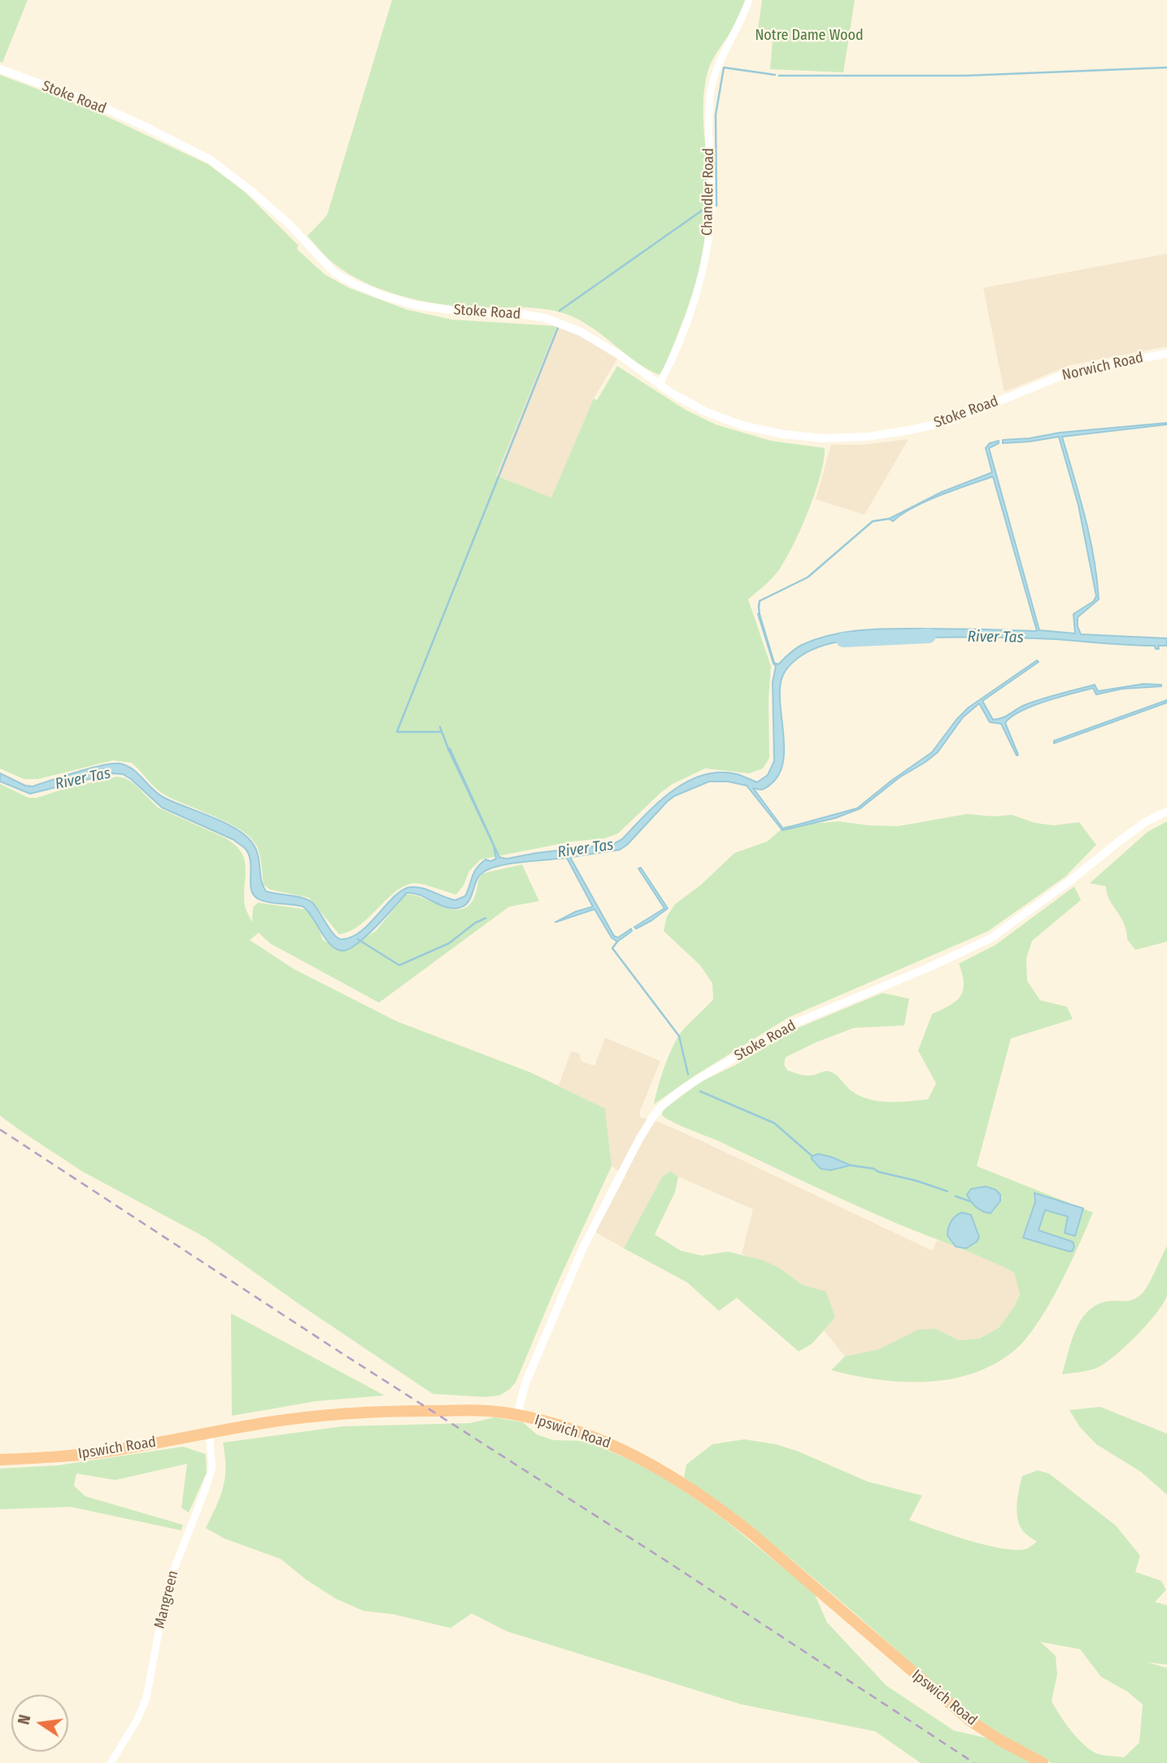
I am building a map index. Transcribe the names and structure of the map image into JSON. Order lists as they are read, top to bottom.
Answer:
{
  "streets": {
    "highway": ["Ipswich Road"],
    "street": [
      "Stoke Road",
      "Chandler Road",
      "Norwich Road",
      "Mangreen"
    ]
  },
  "crossings": [
    ["Stoke Road", "Chandler Road"],
    ["Stoke Road", "Norwich Road"],
    ["Stoke Road", "Ipswich Road"],
    ["Ipswich Road", "Mangreen"]
  ],
  "water": ["River Tas"],
  "parks": ["Notre Dame Wood"],
  "north": "left"
}
